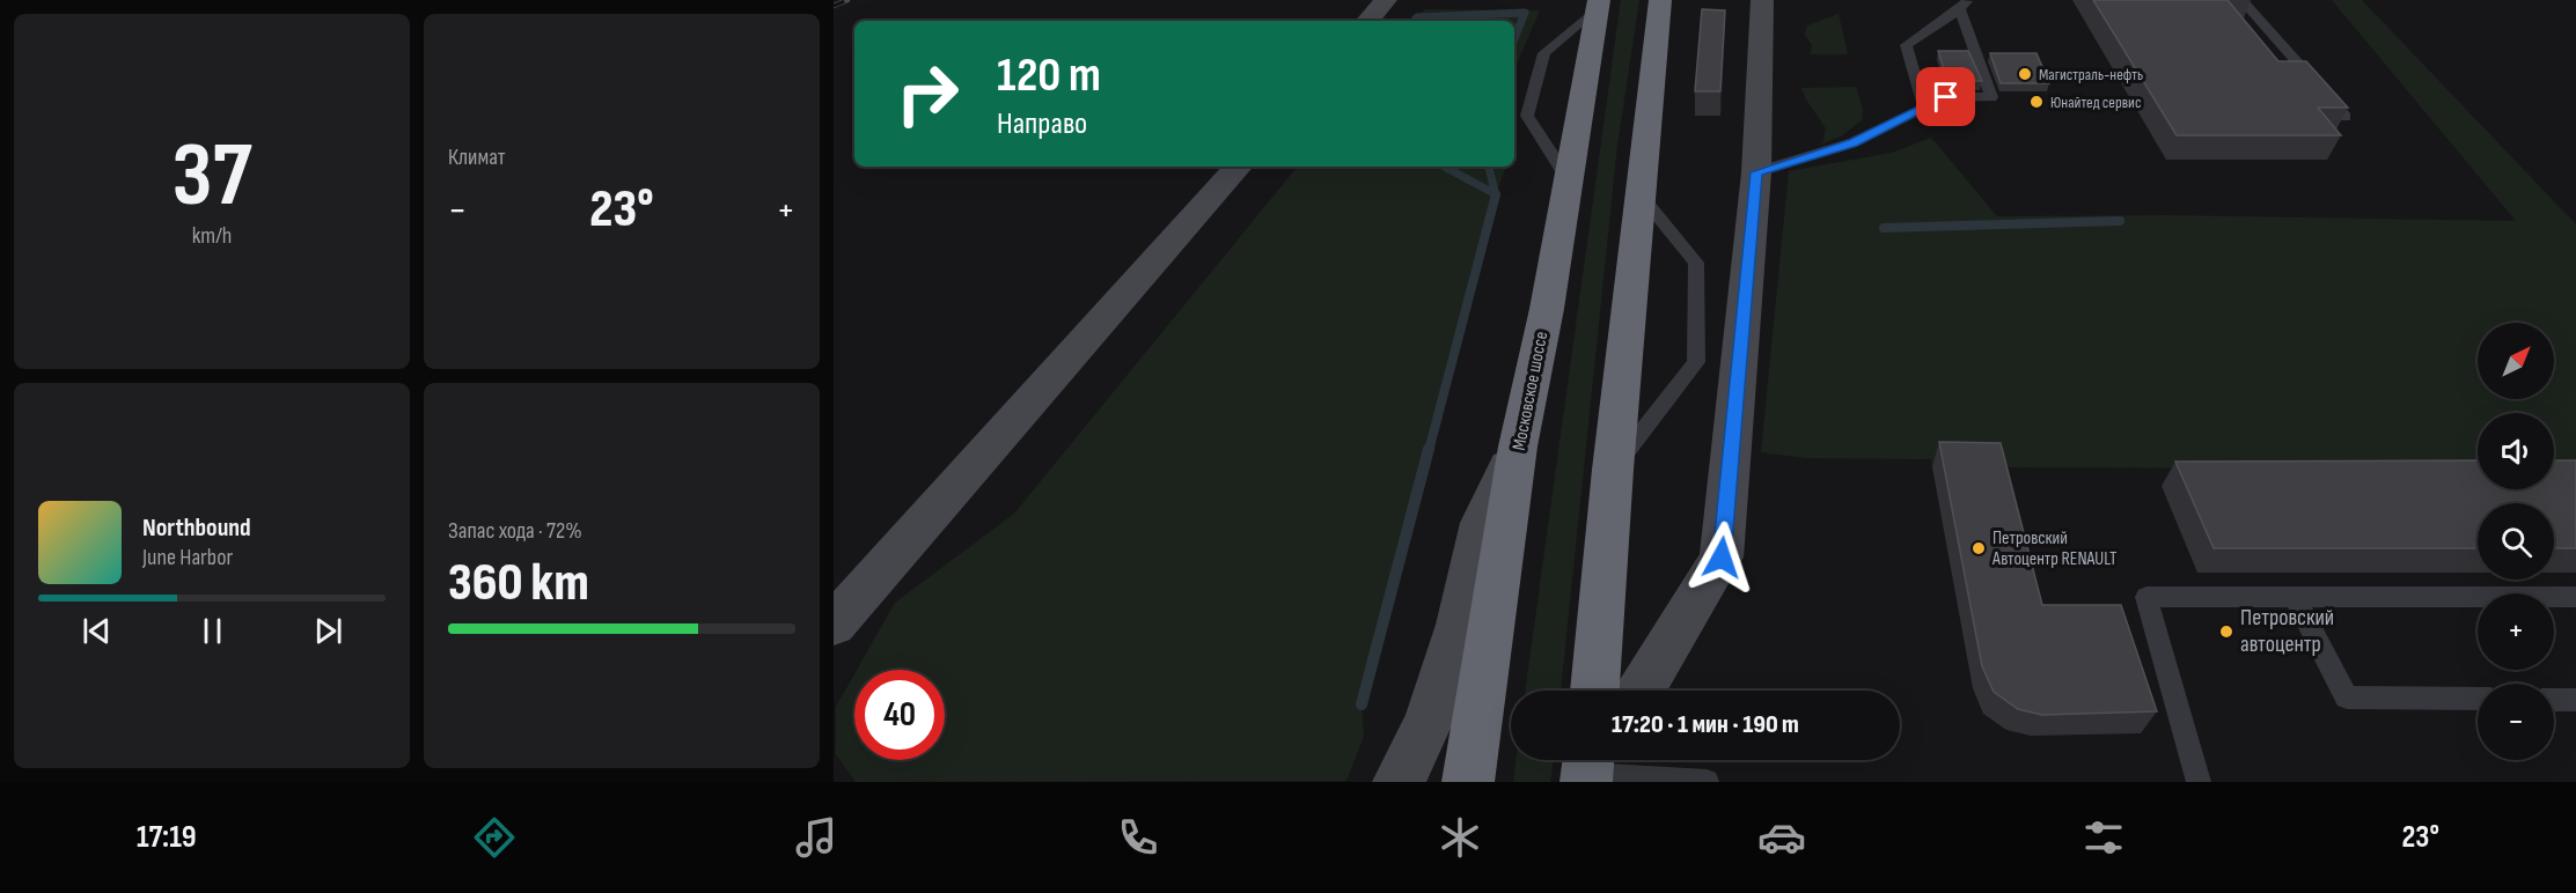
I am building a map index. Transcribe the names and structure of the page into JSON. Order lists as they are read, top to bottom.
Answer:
{
  "streets": {
    "highway": ["Московское шоссе"]
  },
  "places": [
    "Магистраль-нефть",
    "Юнайтед сервис",
    "Петровский Автоцентр RENAULT",
    "Петровский автоцентр"
  ],
  "north": "top right",
  "page": {
    "tile": [
      ["37", "km/h"],
      "Климат",
      ["Запас хода · 72%", "360 km"]
    ],
    "turn": ["120 m", "Направо"],
    "heat": ["−", "23°", "+"],
    "map_buttons": ["+", "−"],
    "song": ["Northbound", "June Harbor"],
    "limit": "40",
    "trip": "17:20 · 1 мин · 190 m",
    "tabs": ["17:19", "23°"]
  }
}
